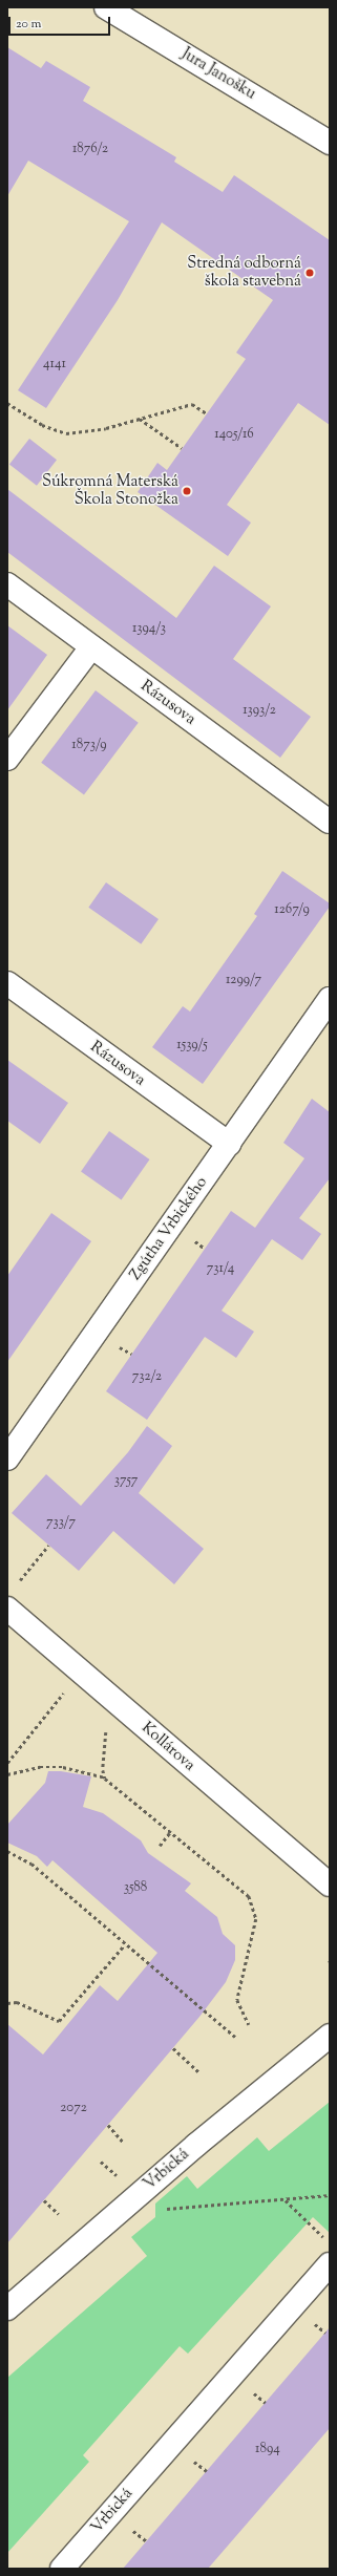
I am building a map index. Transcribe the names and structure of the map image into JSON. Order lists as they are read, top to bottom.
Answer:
{
  "streets": {
    "street": [
      "Jura Janošku",
      "Rázusova",
      "Zgútha Vrbického",
      "Kollárova",
      "Vrbická"
    ]
  },
  "crossings": [
    ["Rázusova", "Zgútha Vrbického"]
  ],
  "places": ["Stredná odborná škola stavebná", "Súkromná Materská Škola Stonožka"],
  "house_numbers": [
    "1876/2",
    "4141",
    "1405/16",
    "1394/3",
    "1393/2",
    "1873/9",
    "1267/9",
    "1299/7",
    "1539/5",
    "731/4",
    "732/2",
    "3757",
    "733/7",
    "3588",
    "2072",
    "1894"
  ],
  "scale_bar": "20 m"
}
